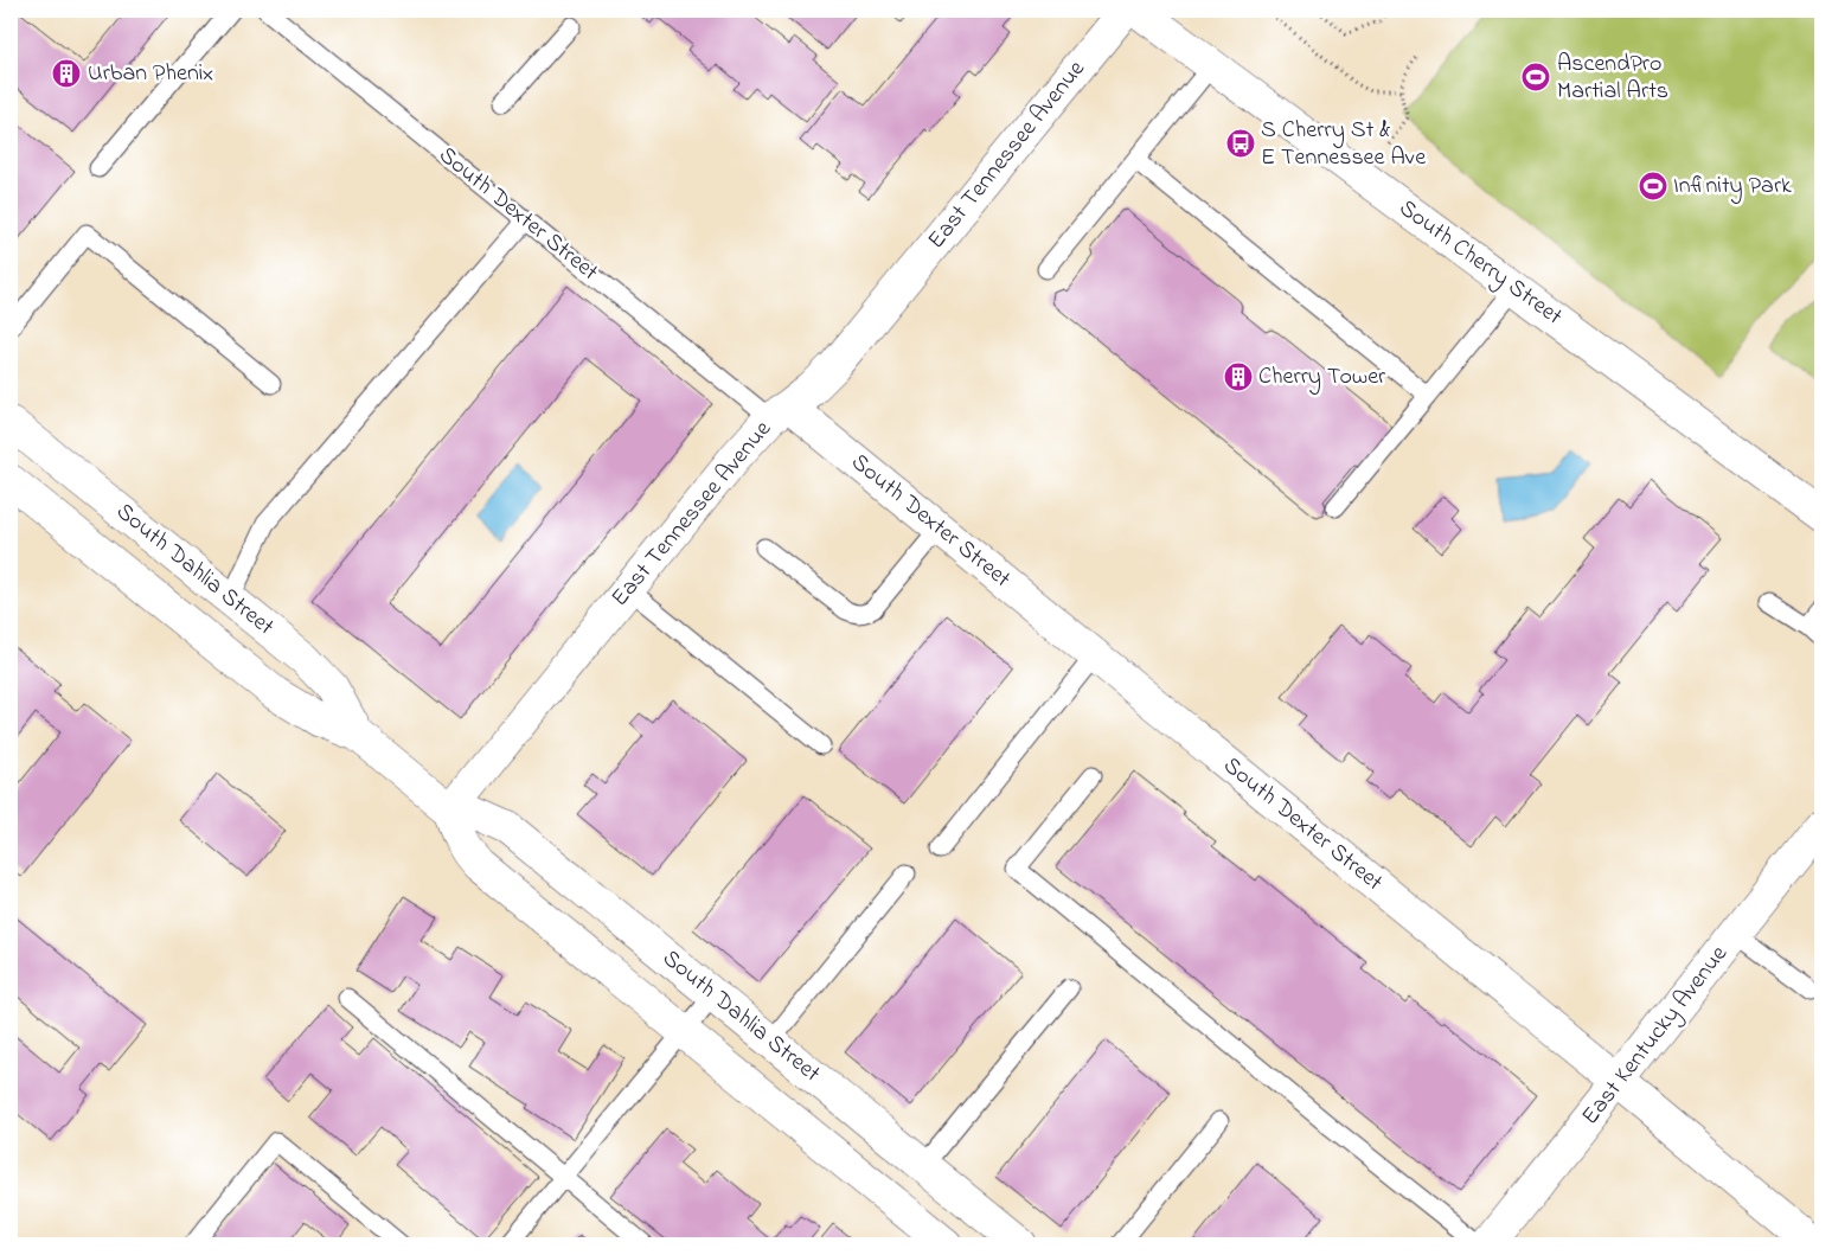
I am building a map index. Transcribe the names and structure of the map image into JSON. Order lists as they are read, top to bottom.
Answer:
{
  "streets": {
    "street": [
      "East Tennessee Avenue",
      "South Dexter Street",
      "South Cherry Street",
      "South Dahlia Street",
      "East Kentucky Avenue"
    ]
  },
  "crossings": [
    ["East Tennessee Avenue", "South Dexter Street"],
    ["East Tennessee Avenue", "South Dahlia Street"],
    ["South Dexter Street", "East Kentucky Avenue"]
  ],
  "places": {
    "building": ["Urban Phenix", "Cherry Tower"],
    "sports": ["AscendPro Martial Arts", "Infinity Park"],
    "bus stop": ["S Cherry St & E Tennessee Ave"]
  }
}
